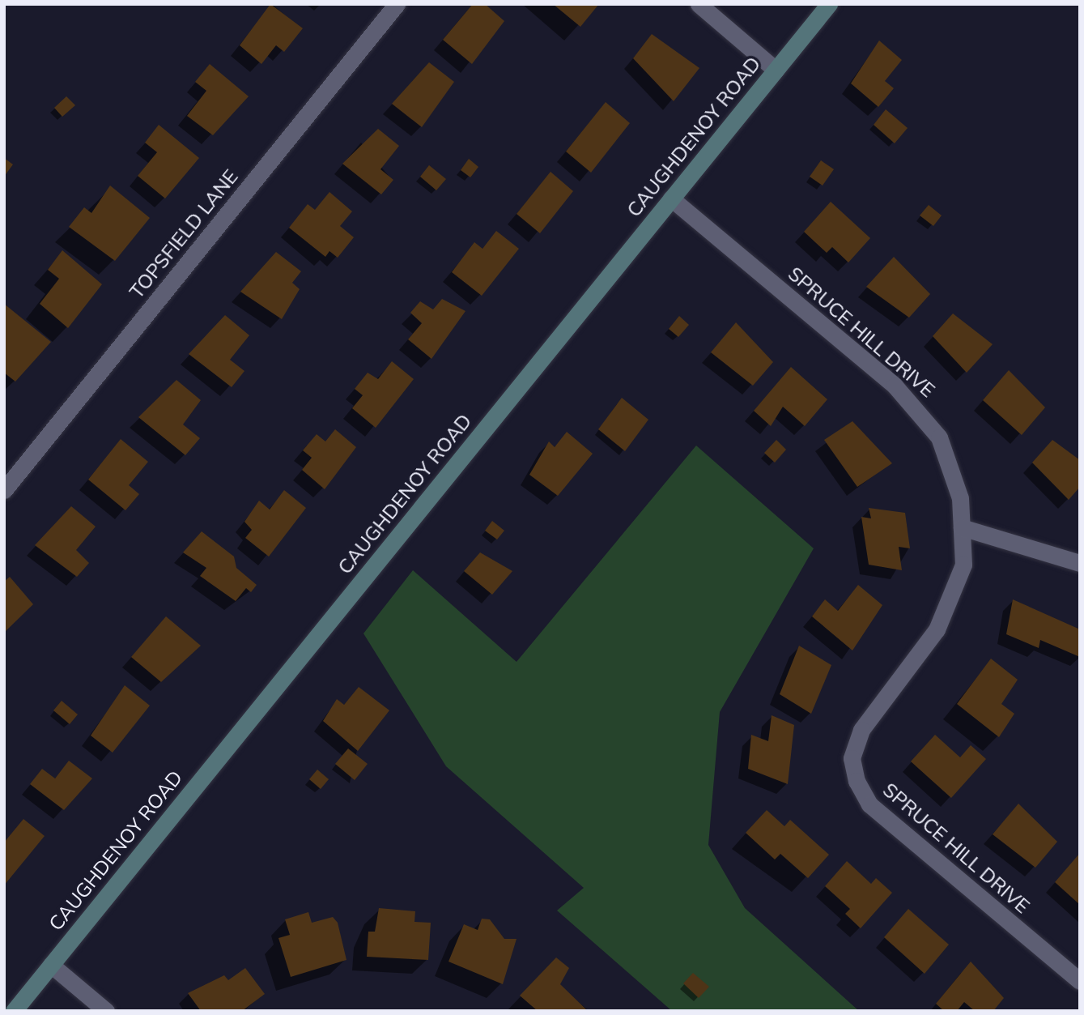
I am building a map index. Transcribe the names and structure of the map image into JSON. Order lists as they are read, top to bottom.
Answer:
{
  "streets": {
    "street": ["CAUGHDENOY ROAD", "TOPSFIELD LANE", "SPRUCE HILL DRIVE"]
  },
  "crossings": [
    ["CAUGHDENOY ROAD", "SPRUCE HILL DRIVE"]
  ]
}
